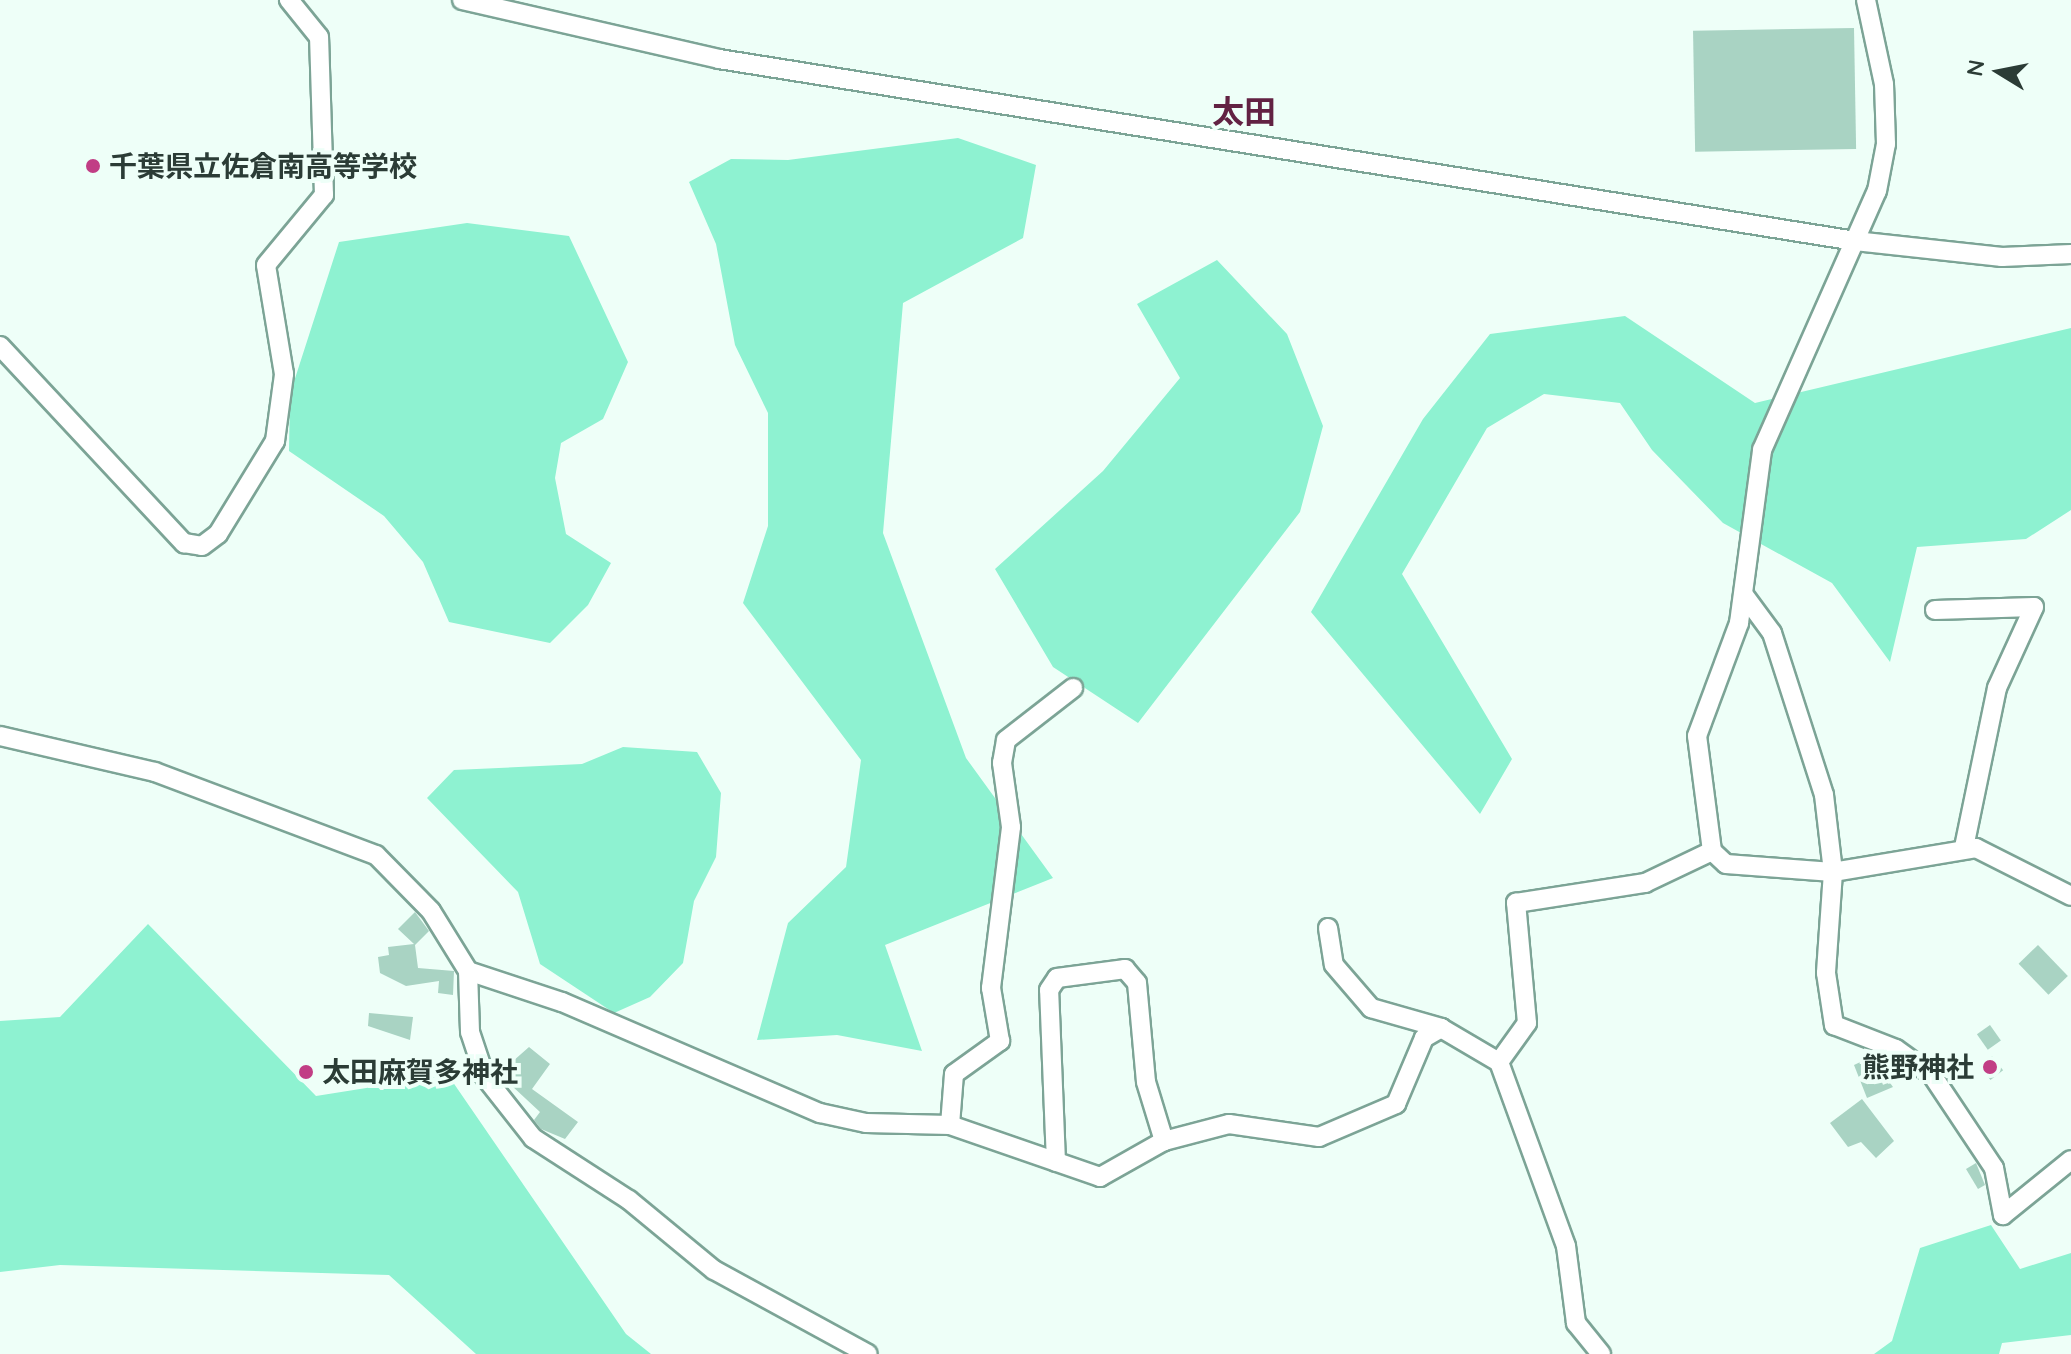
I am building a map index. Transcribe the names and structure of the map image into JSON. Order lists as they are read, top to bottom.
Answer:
{
  "districts": ["太田"],
  "places": ["千葉県立佐倉南高等学校", "熊野神社", "太田麻賀多神社"],
  "north": "left"
}
